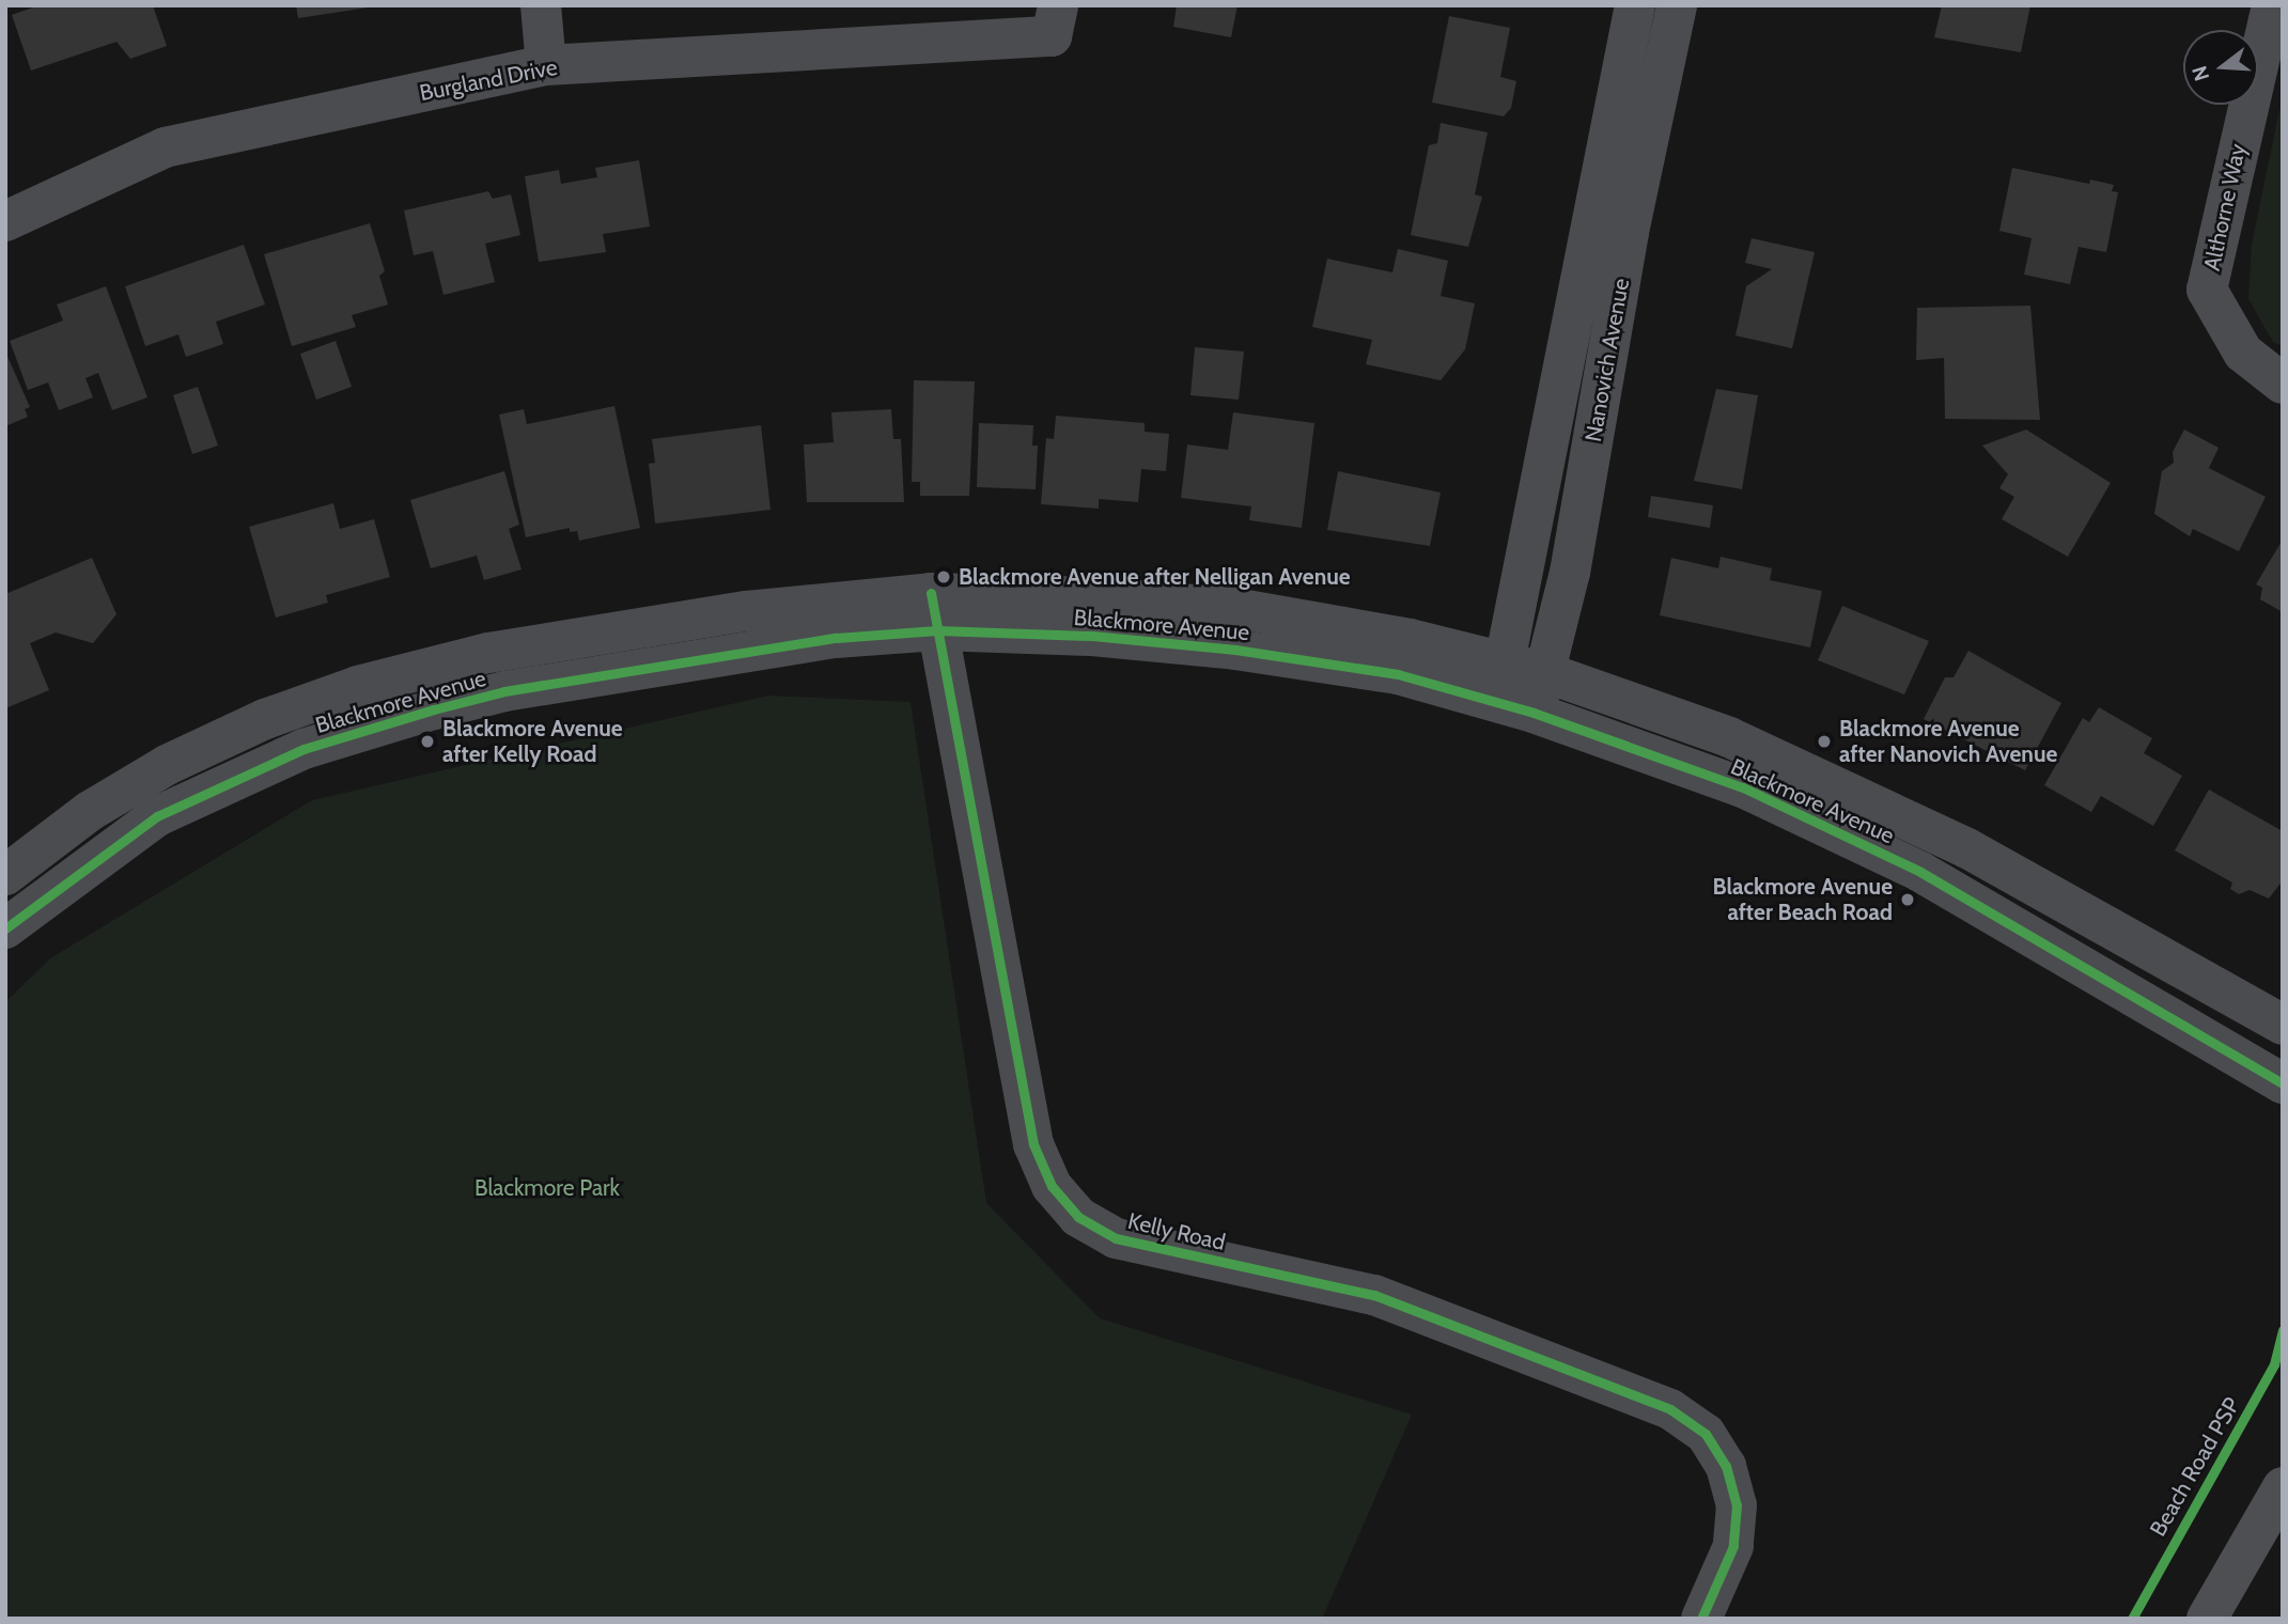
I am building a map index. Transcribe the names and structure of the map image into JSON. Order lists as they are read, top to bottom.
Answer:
{
  "streets": {
    "street": [
      "Burgland Drive",
      "Althorne Way",
      "Nanovich Avenue",
      "Blackmore Avenue",
      "Kelly Road"
    ],
    "cycle path": ["Beach Road PSP"]
  },
  "crossings": [
    ["Nanovich Avenue", "Blackmore Avenue"],
    ["Blackmore Avenue", "Kelly Road"]
  ],
  "parks": ["Blackmore Park"],
  "places": [
    "Blackmore Avenue after Nelligan Avenue",
    "Blackmore Avenue after Kelly Road",
    "Blackmore Avenue after Nanovich Avenue",
    "Blackmore Avenue after Beach Road"
  ],
  "north": "left"
}
